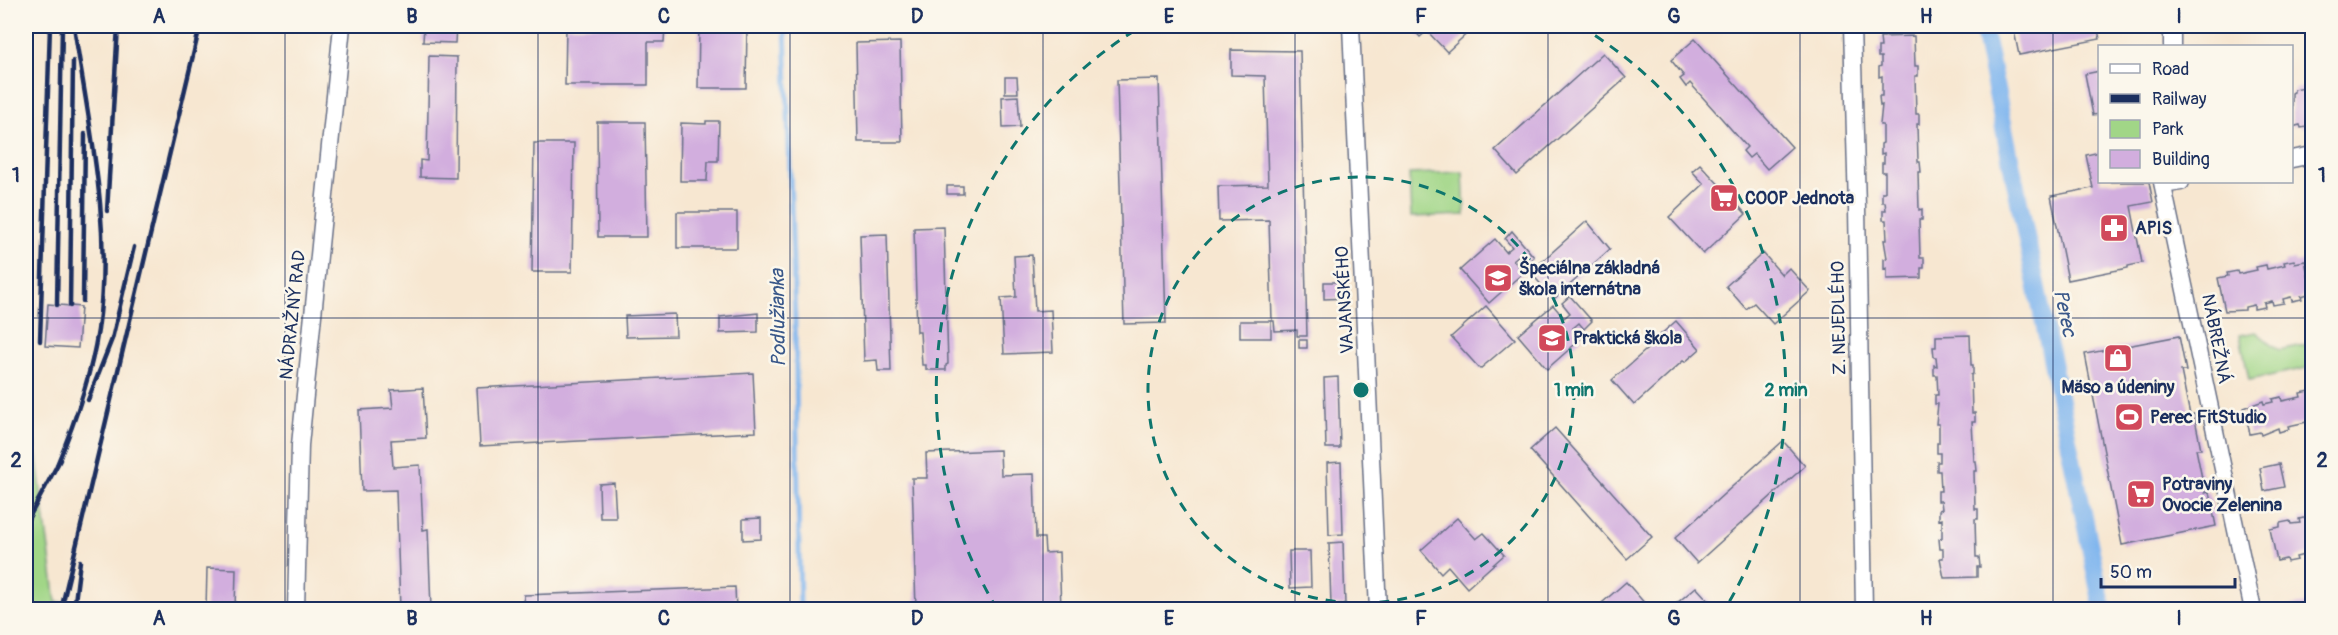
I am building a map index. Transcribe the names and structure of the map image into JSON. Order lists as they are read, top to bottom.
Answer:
{
  "streets": {
    "street": [
      "VAJANSKÉHO",
      "NÁDRAŽNÝ RAD",
      "Z. NEJEDLÉHO",
      "NÁBREŽNÁ"
    ]
  },
  "water": ["Perec", "Podlužianka"],
  "places": {
    "supermarket": ["COOP Jednota", "Potraviny Ovocie Zelenina"],
    "pharmacy": ["APIS"],
    "school or university": ["Špeciálna základná škola internátna", "Praktická škola"],
    "shop": ["Mäso a údeniny"],
    "sports": ["Perec FitStudio"]
  },
  "legend": [
    "Road",
    "Railway",
    "Park",
    "Building"
  ],
  "scale_bar": "50 m",
  "grid": {
    "columns": [
      "A",
      "B",
      "C",
      "D",
      "E",
      "F",
      "G",
      "H",
      "I"
    ],
    "rows": ["1", "2"]
  },
  "rings": ["1 min", "2 min"]
}
